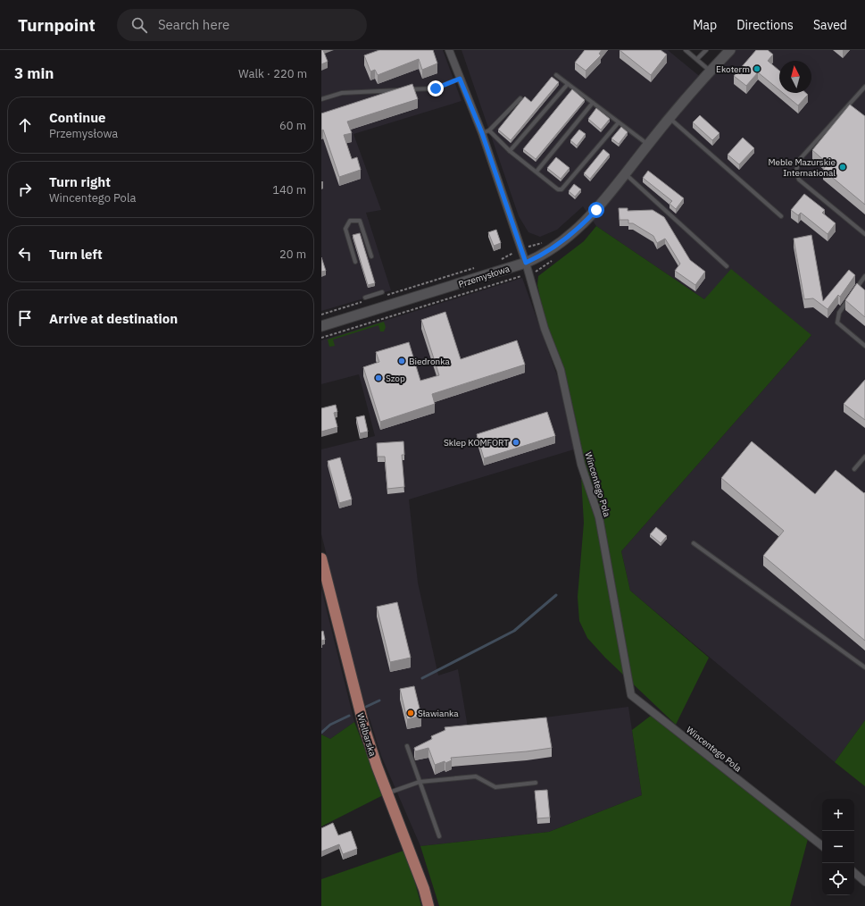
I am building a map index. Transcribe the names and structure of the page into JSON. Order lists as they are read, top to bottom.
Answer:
{
  "streets": {
    "main road": ["Wielbarska"],
    "street": ["Przemysłowa", "Wincentego Pola"]
  },
  "crossings": [
    ["Przemysłowa", "Wincentego Pola"]
  ],
  "places": [
    "Ekoterm",
    "Meble Mazurskie International",
    "Biedronka",
    "Szop",
    "Sklep KOMFORT",
    "Sławianka"
  ],
  "north": "top",
  "page": {
    "header": "Turnpoint",
    "search": "Search here",
    "nav": ["Map", "Directions", "Saved"],
    "heading": ["3 min", "Walk · 220 m"],
    "list": [
      ["Continue", "Przemysłowa", "60 m"],
      ["Turn right", "Wincentego Pola", "140 m"],
      ["Turn left", "20 m"],
      "Arrive at destination"
    ],
    "map_buttons": ["+", "−"]
  }
}
